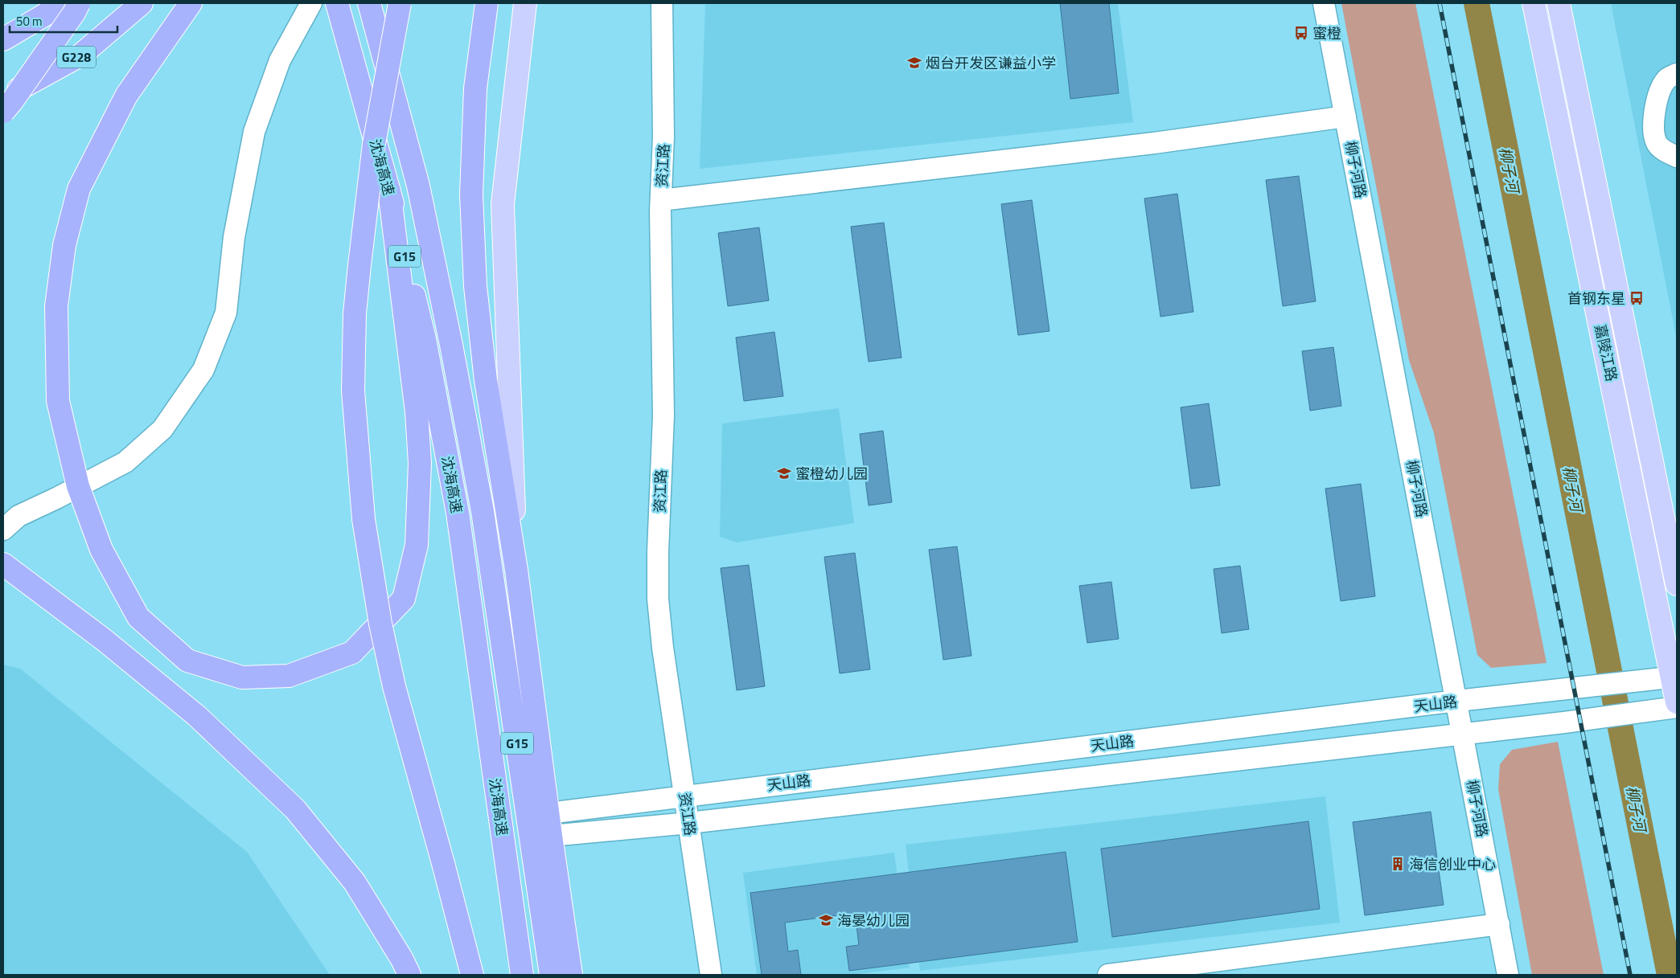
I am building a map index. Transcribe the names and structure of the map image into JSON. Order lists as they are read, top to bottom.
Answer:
{
  "streets": {
    "highway": ["G228", "沈海高速", "G15"],
    "main road": ["嘉陵江路"],
    "street": ["资江路", "柳子河路", "天山路"]
  },
  "crossings": [
    ["资江路", "天山路"],
    ["柳子河路", "天山路"],
    ["嘉陵江路", "天山路"]
  ],
  "water": ["柳子河"],
  "places": {
    "bus stop": ["蜜橙", "首钢东星"],
    "school or university": ["烟台开发区谦益小学", "蜜橙幼儿园", "海晏幼儿园"],
    "building": ["海信创业中心"]
  },
  "scale_bar": "50 m"
}
